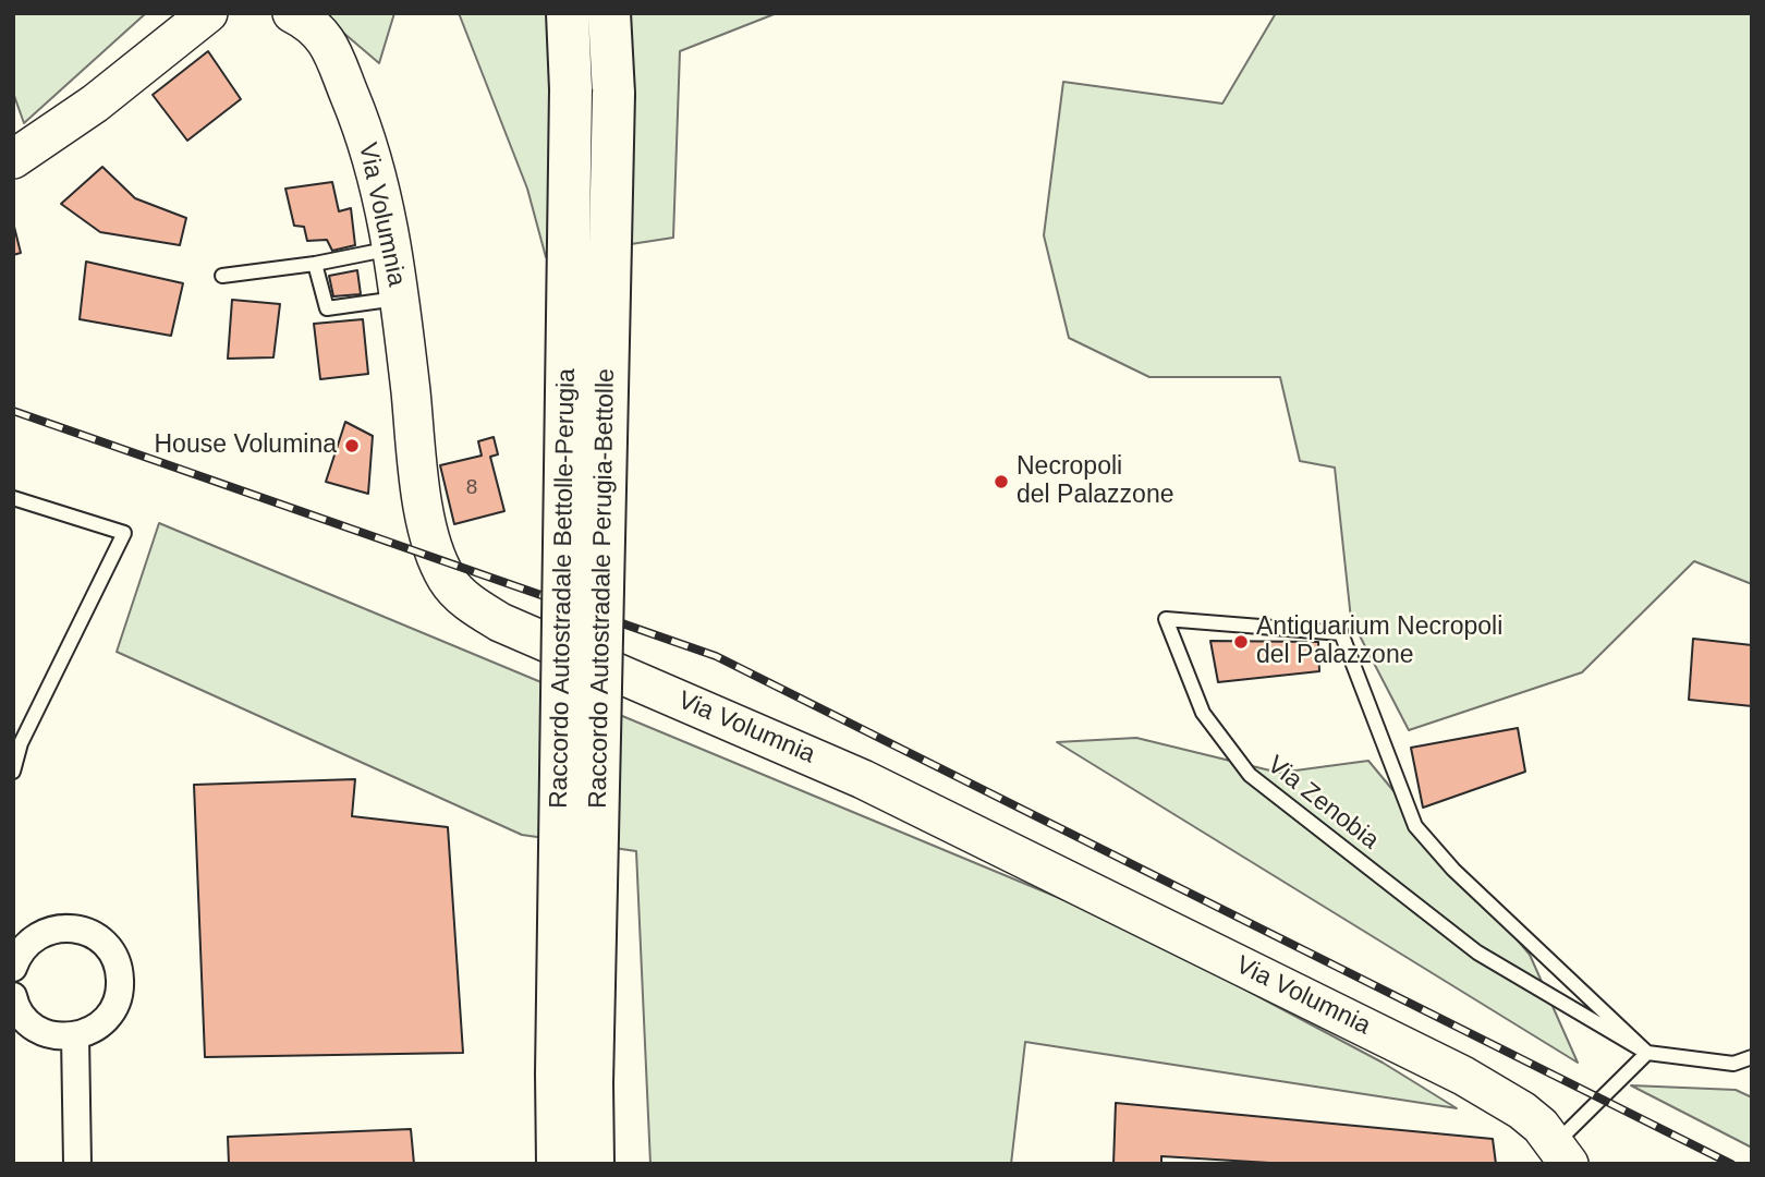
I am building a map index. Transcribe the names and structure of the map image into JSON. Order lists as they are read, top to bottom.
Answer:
{
  "streets": {
    "highway": ["Raccordo Autostradale Bettolle-Perugia", "Raccordo Autostradale Perugia-Bettolle"],
    "main road": ["Via Volumnia"],
    "lane": ["Via Zenobia"]
  },
  "places": ["House Volumina", "Necropoli del Palazzone", "Antiquarium Necropoli del Palazzone"],
  "house_numbers": ["8"]
}
